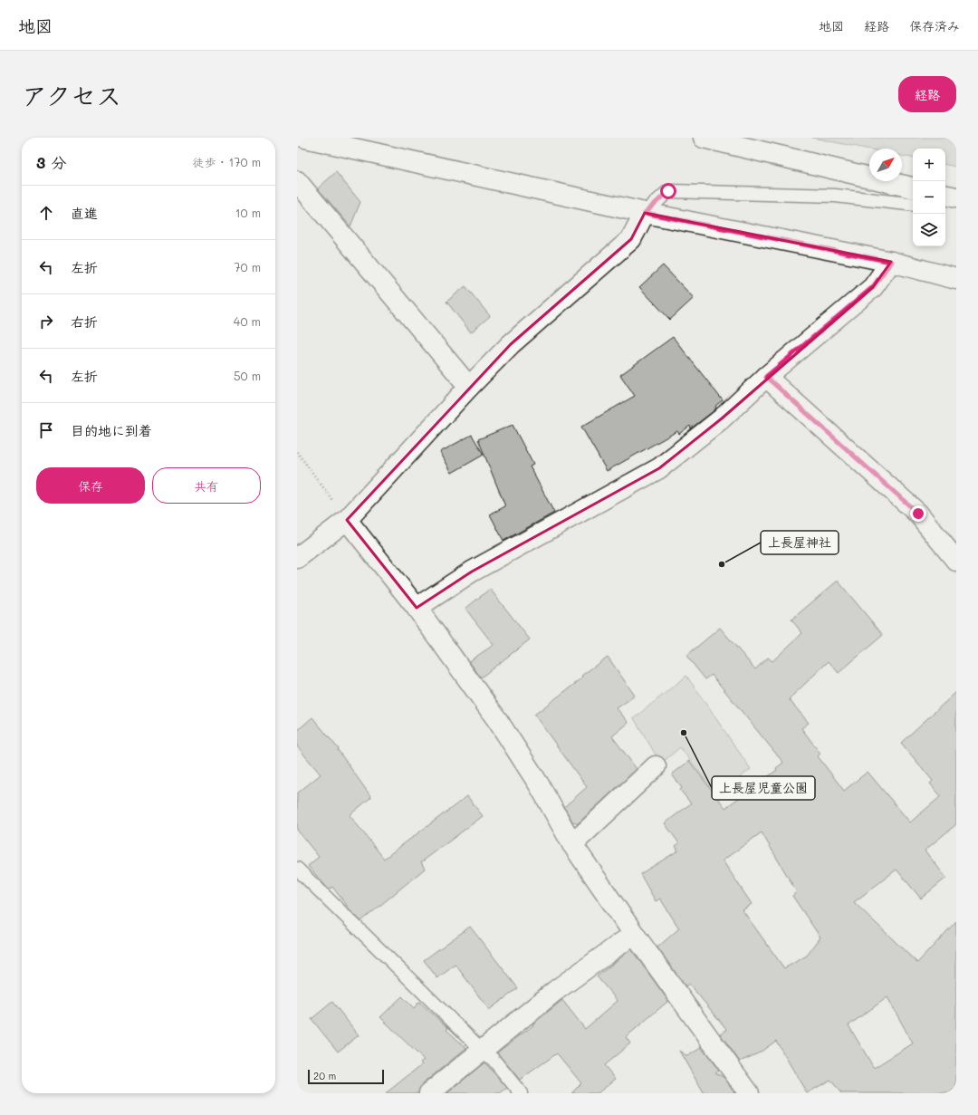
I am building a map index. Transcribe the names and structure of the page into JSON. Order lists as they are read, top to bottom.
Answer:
{
  "places": ["上長屋神社", "上長屋児童公園"],
  "scale_bar": "20 m",
  "north": "top right",
  "page": {
    "header": "地図",
    "nav": ["地図", "経路", "保存済み"],
    "title": "アクセス",
    "buttons": [
      "経路",
      ["保存", "共有"]
    ],
    "heading": ["3 分", "徒歩 · 170 m"],
    "map_buttons": ["+", "−"],
    "list": [
      ["直進", "10 m"],
      ["左折", "70 m"],
      ["右折", "40 m"],
      ["左折", "50 m"],
      "目的地に到着"
    ],
    "scale": "20 m"
  }
}
